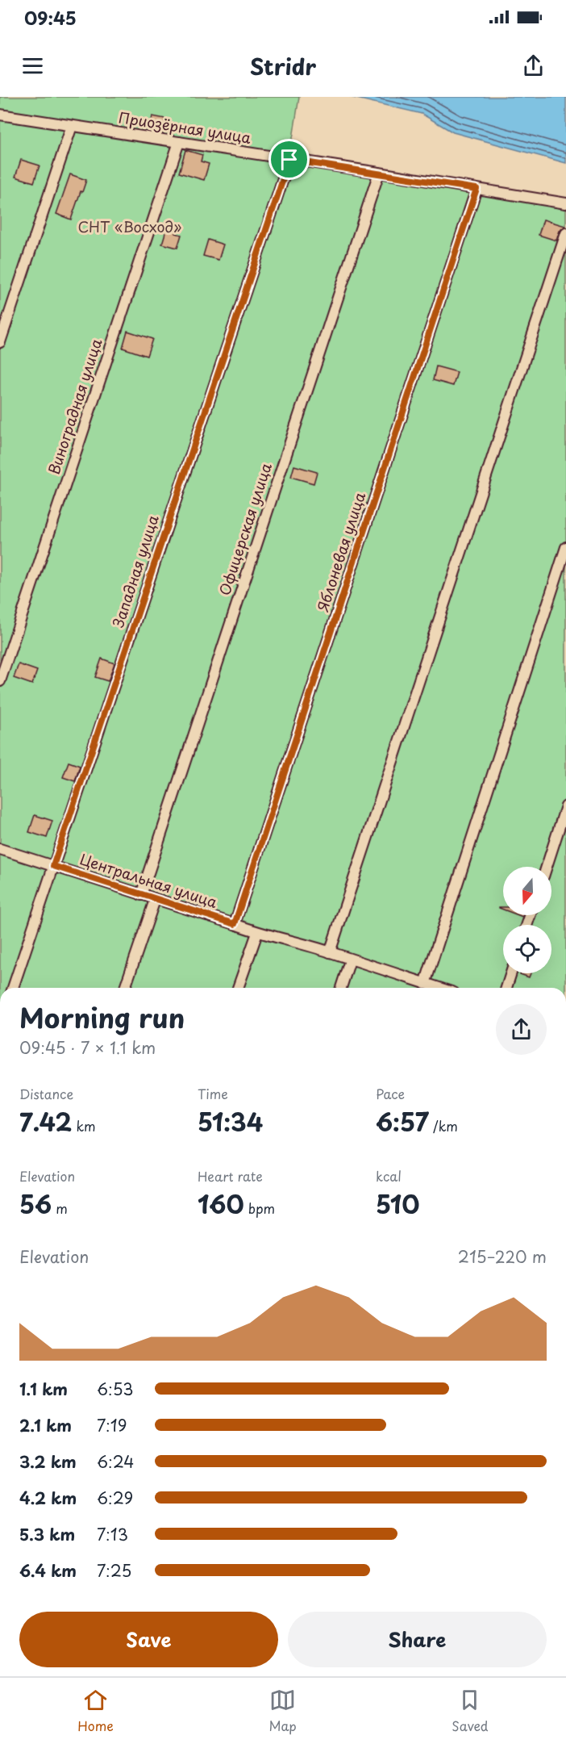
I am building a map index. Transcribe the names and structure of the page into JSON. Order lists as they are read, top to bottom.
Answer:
{
  "streets": {
    "street": [
      "Приозёрная улица",
      "Виноградная улица",
      "Офицерская улица",
      "Яблоневая улица",
      "Западная улица",
      "Центральная улица"
    ]
  },
  "crossings": [
    ["Приозёрная улица", "Виноградная улица"],
    ["Приозёрная улица", "Офицерская улица"],
    ["Приозёрная улица", "Яблоневая улица"],
    ["Приозёрная улица", "Западная улица"],
    ["Офицерская улица", "Центральная улица"],
    ["Яблоневая улица", "Центральная улица"],
    ["Западная улица", "Центральная улица"]
  ],
  "parks": ["СНТ «Восход»"],
  "north": "bottom",
  "page": {
    "status": "09:45",
    "header": "Stridr",
    "heading": ["Morning run", "09:45 · 7 × 1.1 km"],
    "stats": [
      ["Distance", "7.42 km"],
      ["Time", "51:34"],
      ["Pace", "6:57 /km"],
      ["Elevation", "56 m"],
      ["Heart rate", "160 bpm"],
      ["kcal", "510"]
    ],
    "chart": ["Elevation", "215–220 m"],
    "list": [
      {
        "name": "1.1 km",
        "note": "6:53"
      },
      {
        "name": "2.1 km",
        "note": "7:19"
      },
      {
        "name": "3.2 km",
        "note": "6:24"
      },
      {
        "name": "4.2 km",
        "note": "6:29"
      },
      {
        "name": "5.3 km",
        "note": "7:13"
      },
      {
        "name": "6.4 km",
        "note": "7:25"
      }
    ],
    "buttons": ["Save", "Share"],
    "tabs": ["Home", "Map", "Saved"]
  }
}
